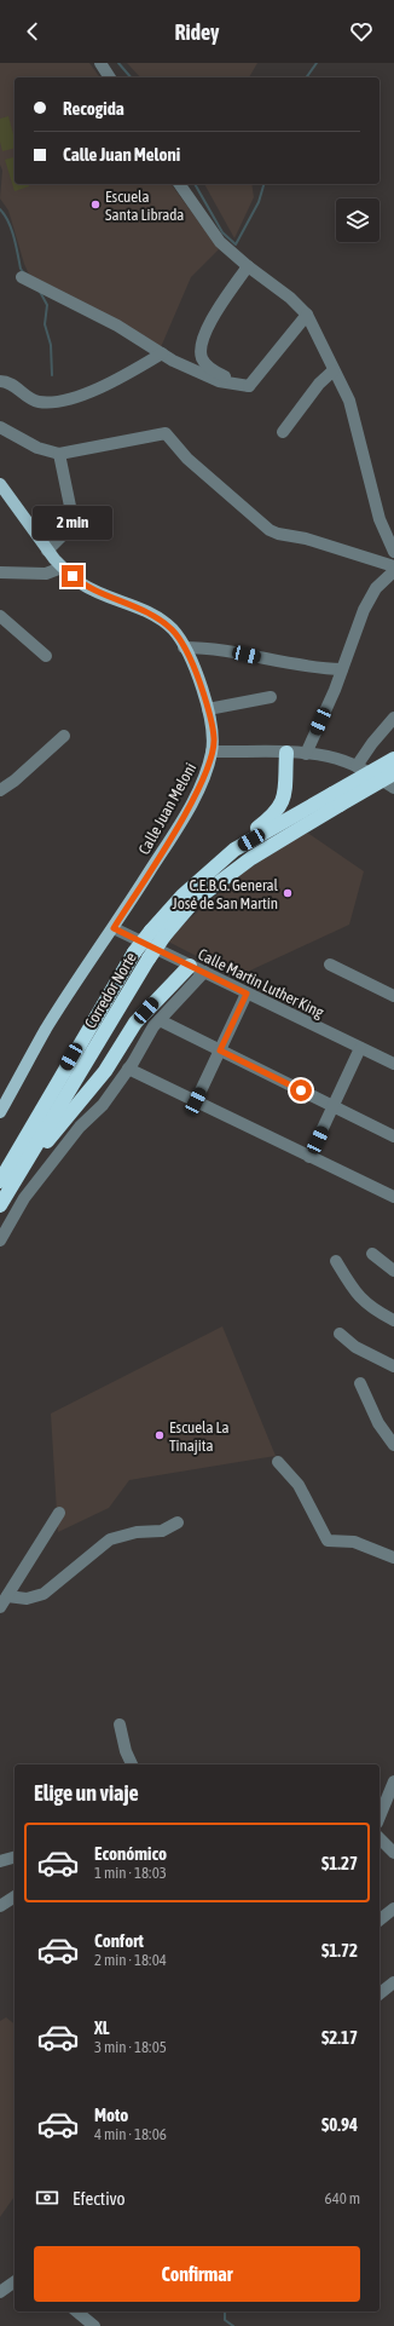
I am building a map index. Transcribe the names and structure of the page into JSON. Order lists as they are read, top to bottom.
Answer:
{
  "streets": {
    "highway": ["Corredor Norte"],
    "main road": ["Calle Juan Meloni"],
    "street": ["Calle Martin Luther King"]
  },
  "crossings": [
    ["Calle Juan Meloni", "Calle Martin Luther King"]
  ],
  "places": ["Escuela Santa Librada", "C.E.B.G. General José de San Martín", "Escuela La Tinajita"],
  "page": {
    "header": "Ridey",
    "banner": ["Recogida", "Calle Juan Meloni"],
    "bubble": "2 min",
    "heading": "Elige un viaje",
    "list": [
      {
        "name": "Económico",
        "note": "1 min · 18:03",
        "value": "$1.27"
      },
      {
        "name": "Confort",
        "note": "2 min · 18:04",
        "value": "$1.72"
      },
      {
        "name": "XL",
        "note": "3 min · 18:05",
        "value": "$2.17"
      },
      {
        "name": "Moto",
        "note": "4 min · 18:06",
        "value": "$0.94"
      }
    ],
    "pay": ["Efectivo", "640 m"],
    "buttons": "Confirmar"
  }
}
